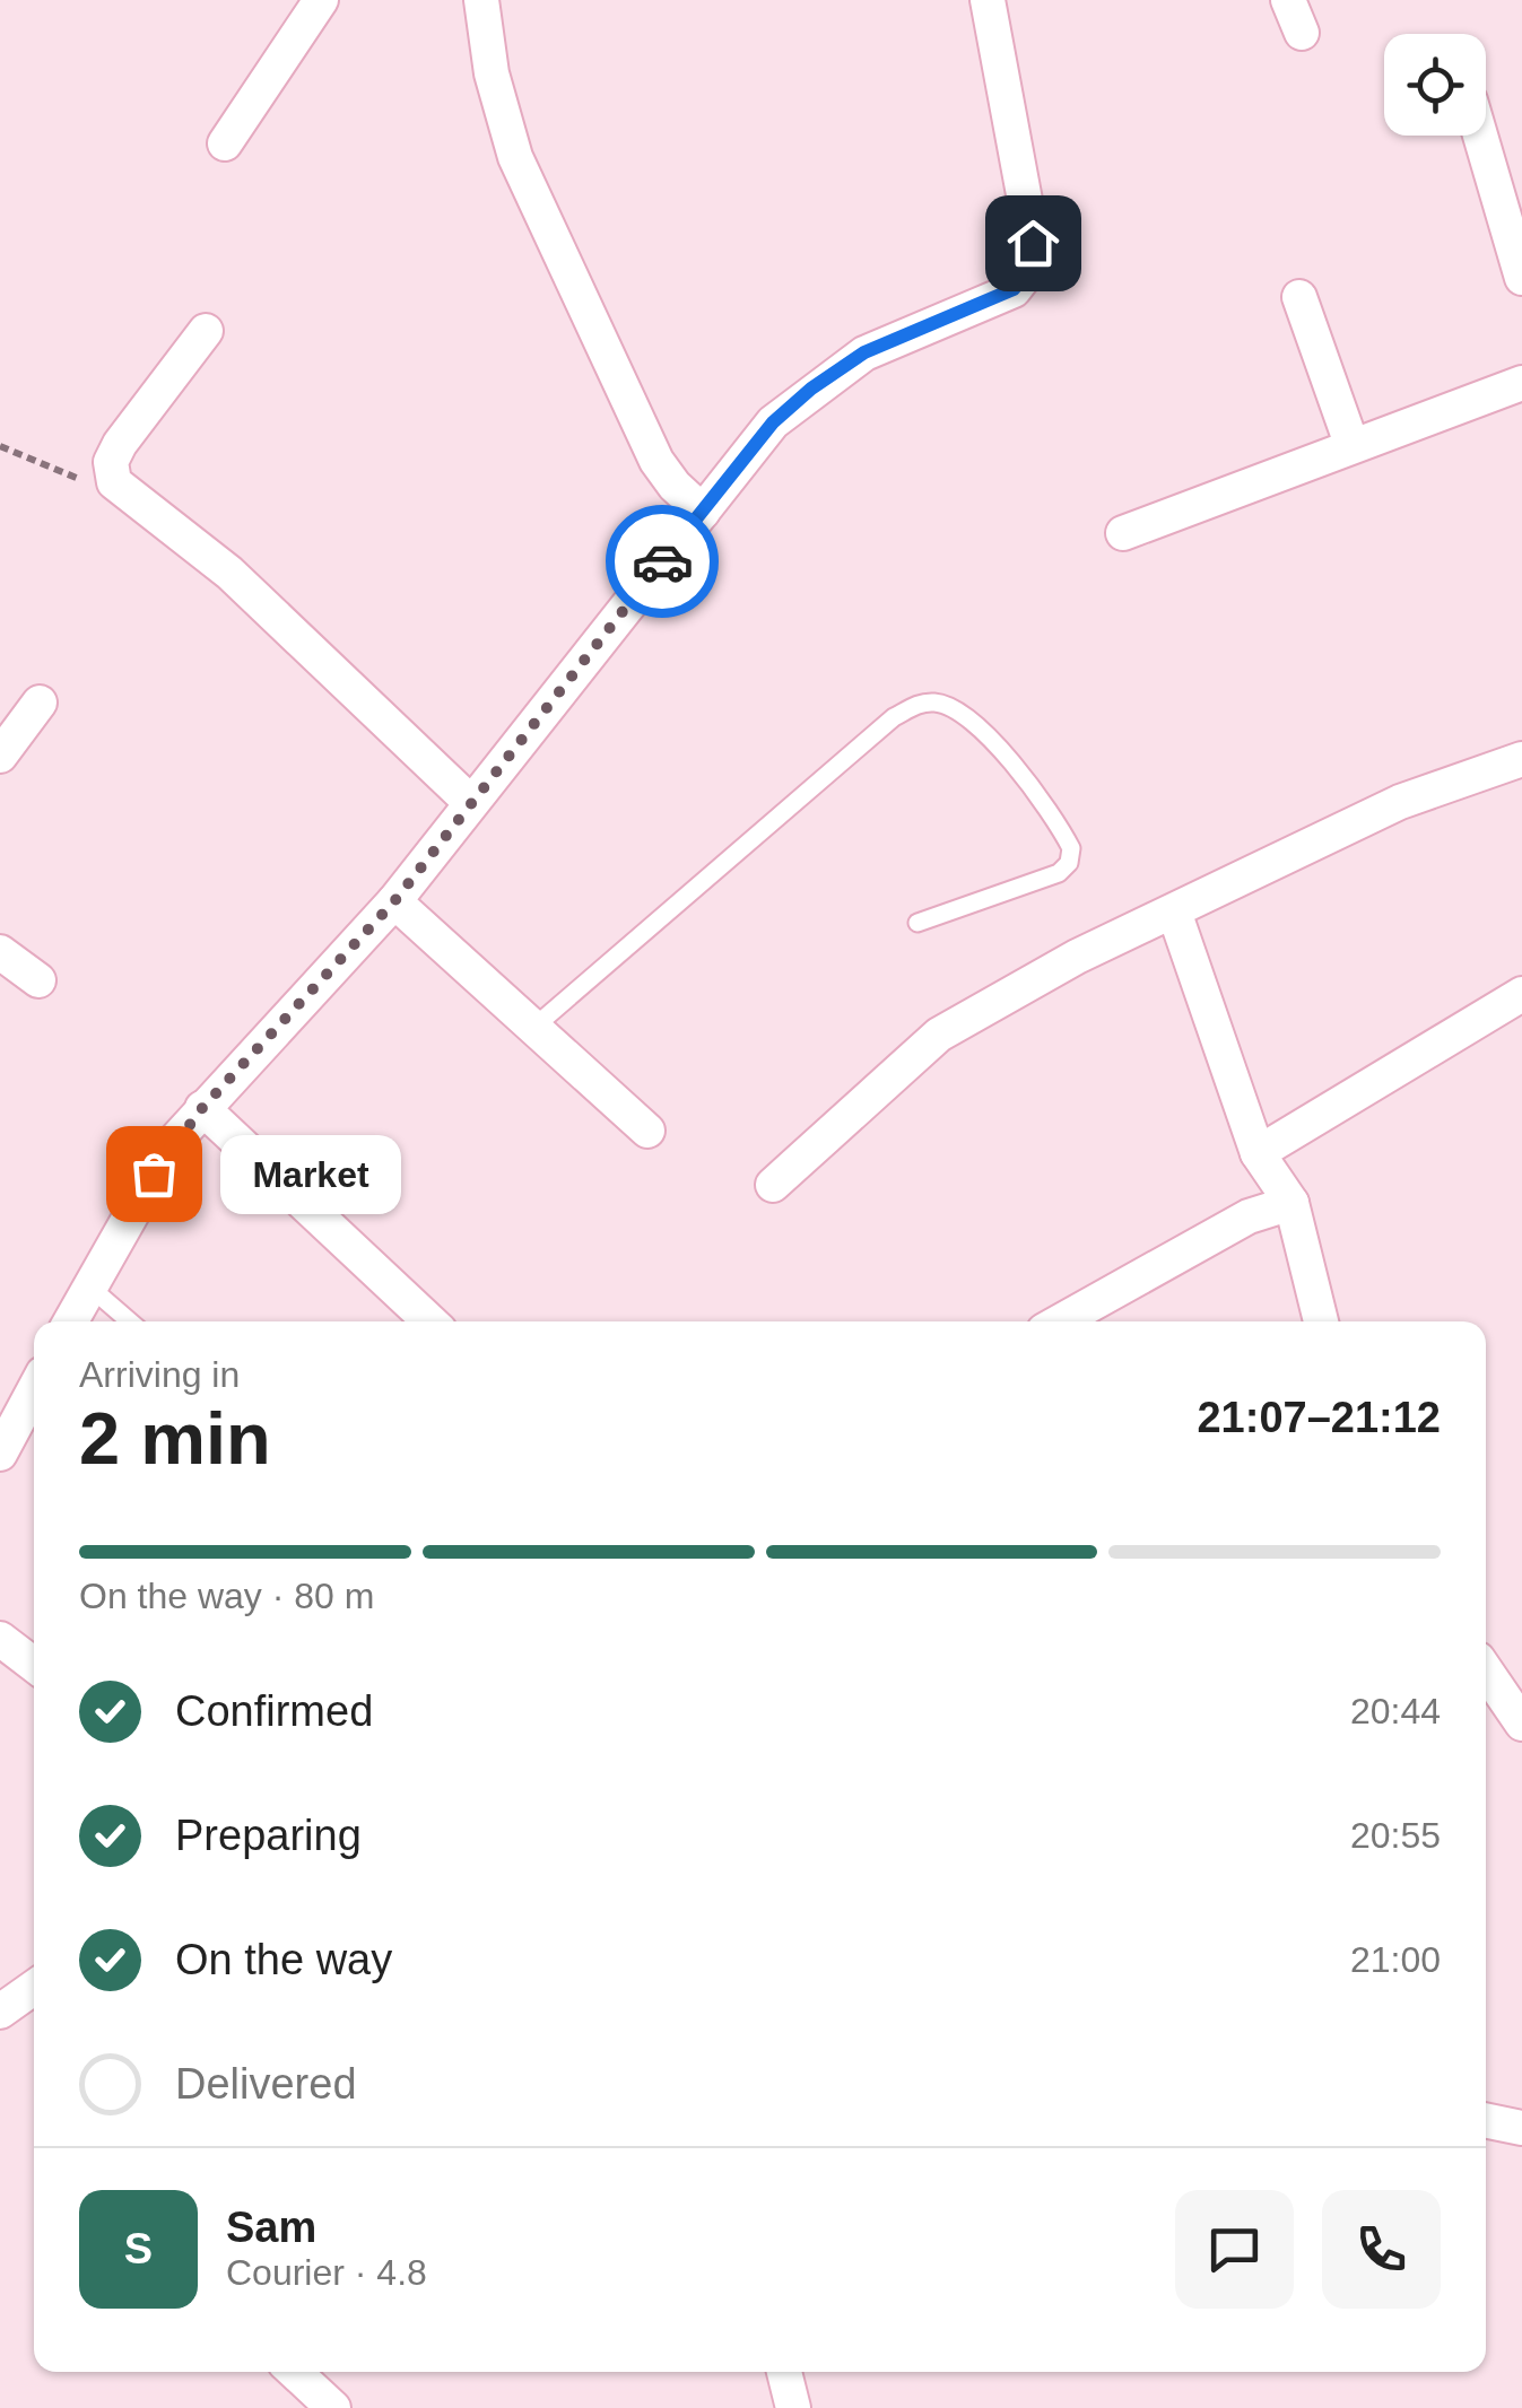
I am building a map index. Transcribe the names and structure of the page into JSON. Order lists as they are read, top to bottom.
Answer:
{
  "places": ["Market"],
  "page": {
    "bubble": "Market",
    "heading": ["2 min", "Arriving in", "21:07–21:12"],
    "panel": ["Sam", "Courier · 4.8"],
    "bar": "On the way · 80 m",
    "list": [
      ["Confirmed", "20:44"],
      ["Preparing", "20:55"],
      ["On the way", "21:00"],
      "Delivered"
    ],
    "round": "S"
  }
}
